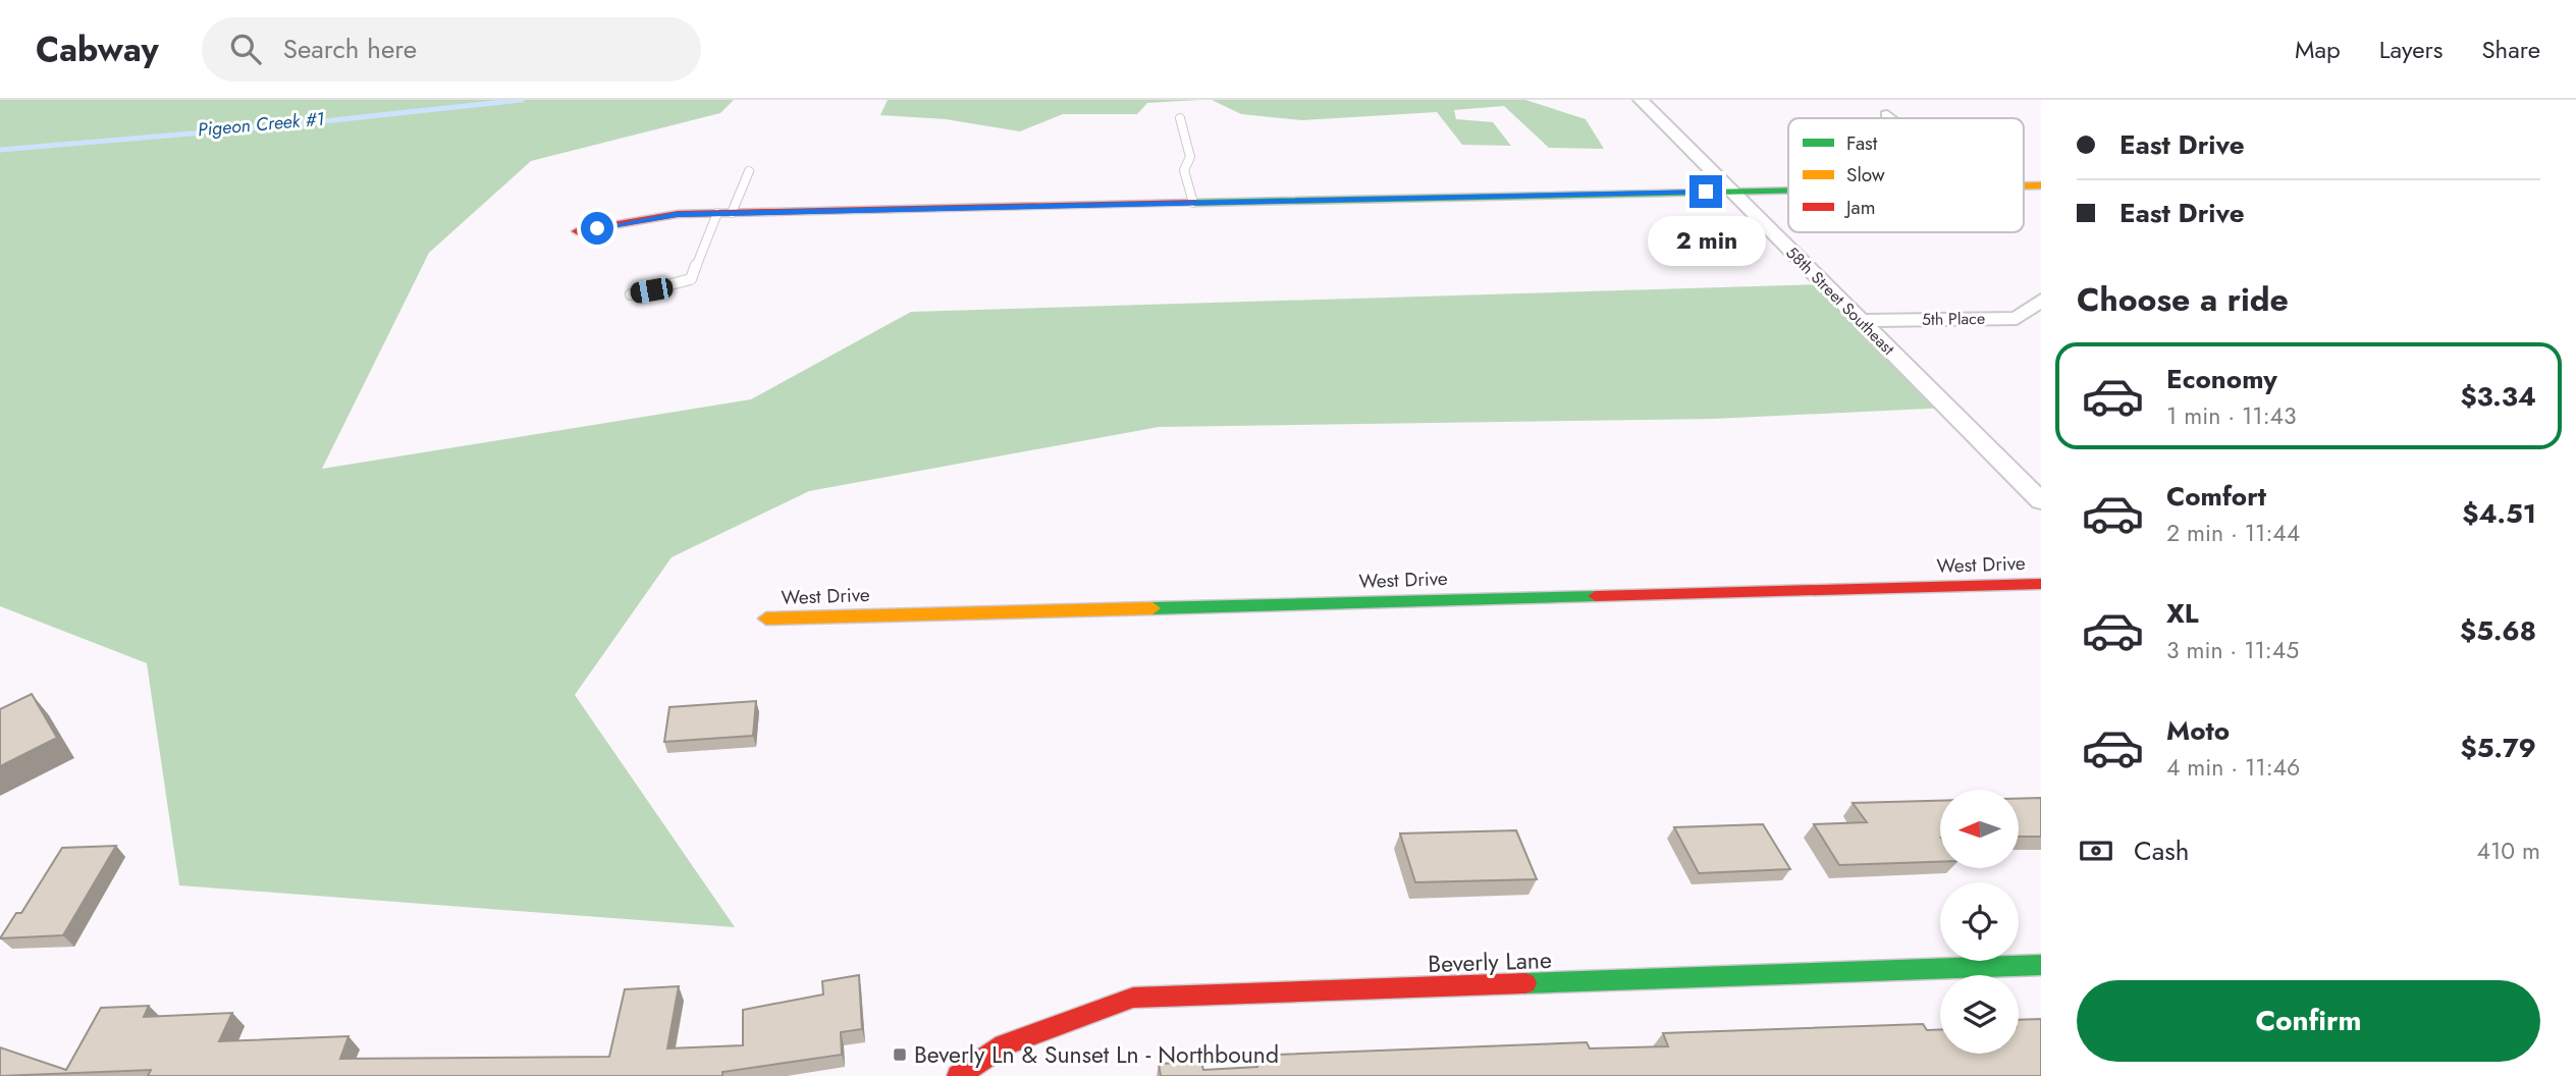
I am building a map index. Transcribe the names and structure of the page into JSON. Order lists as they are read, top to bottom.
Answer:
{
  "streets": {
    "street": [
      "58th Street Southeast",
      "5th Place",
      "West Drive",
      "Beverly Lane"
    ]
  },
  "crossings": [
    ["58th Street Southeast", "5th Place"]
  ],
  "water": ["Pigeon Creek #1"],
  "places": {
    "transit": ["Beverly Ln & Sunset Ln - Northbound"]
  },
  "legend": ["Fast", "Slow", "Jam"],
  "north": "left",
  "page": {
    "header": "Cabway",
    "search": "Search here",
    "nav": ["Map", "Layers", "Share"],
    "banner": ["East Drive", "East Drive"],
    "bubble": "2 min",
    "heading": "Choose a ride",
    "list": [
      {
        "name": "Economy",
        "note": "1 min · 11:43",
        "value": "$3.34"
      },
      {
        "name": "Comfort",
        "note": "2 min · 11:44",
        "value": "$4.51"
      },
      {
        "name": "XL",
        "note": "3 min · 11:45",
        "value": "$5.68"
      },
      {
        "name": "Moto",
        "note": "4 min · 11:46",
        "value": "$5.79"
      }
    ],
    "pay": ["Cash", "410 m"],
    "buttons": "Confirm"
  }
}
